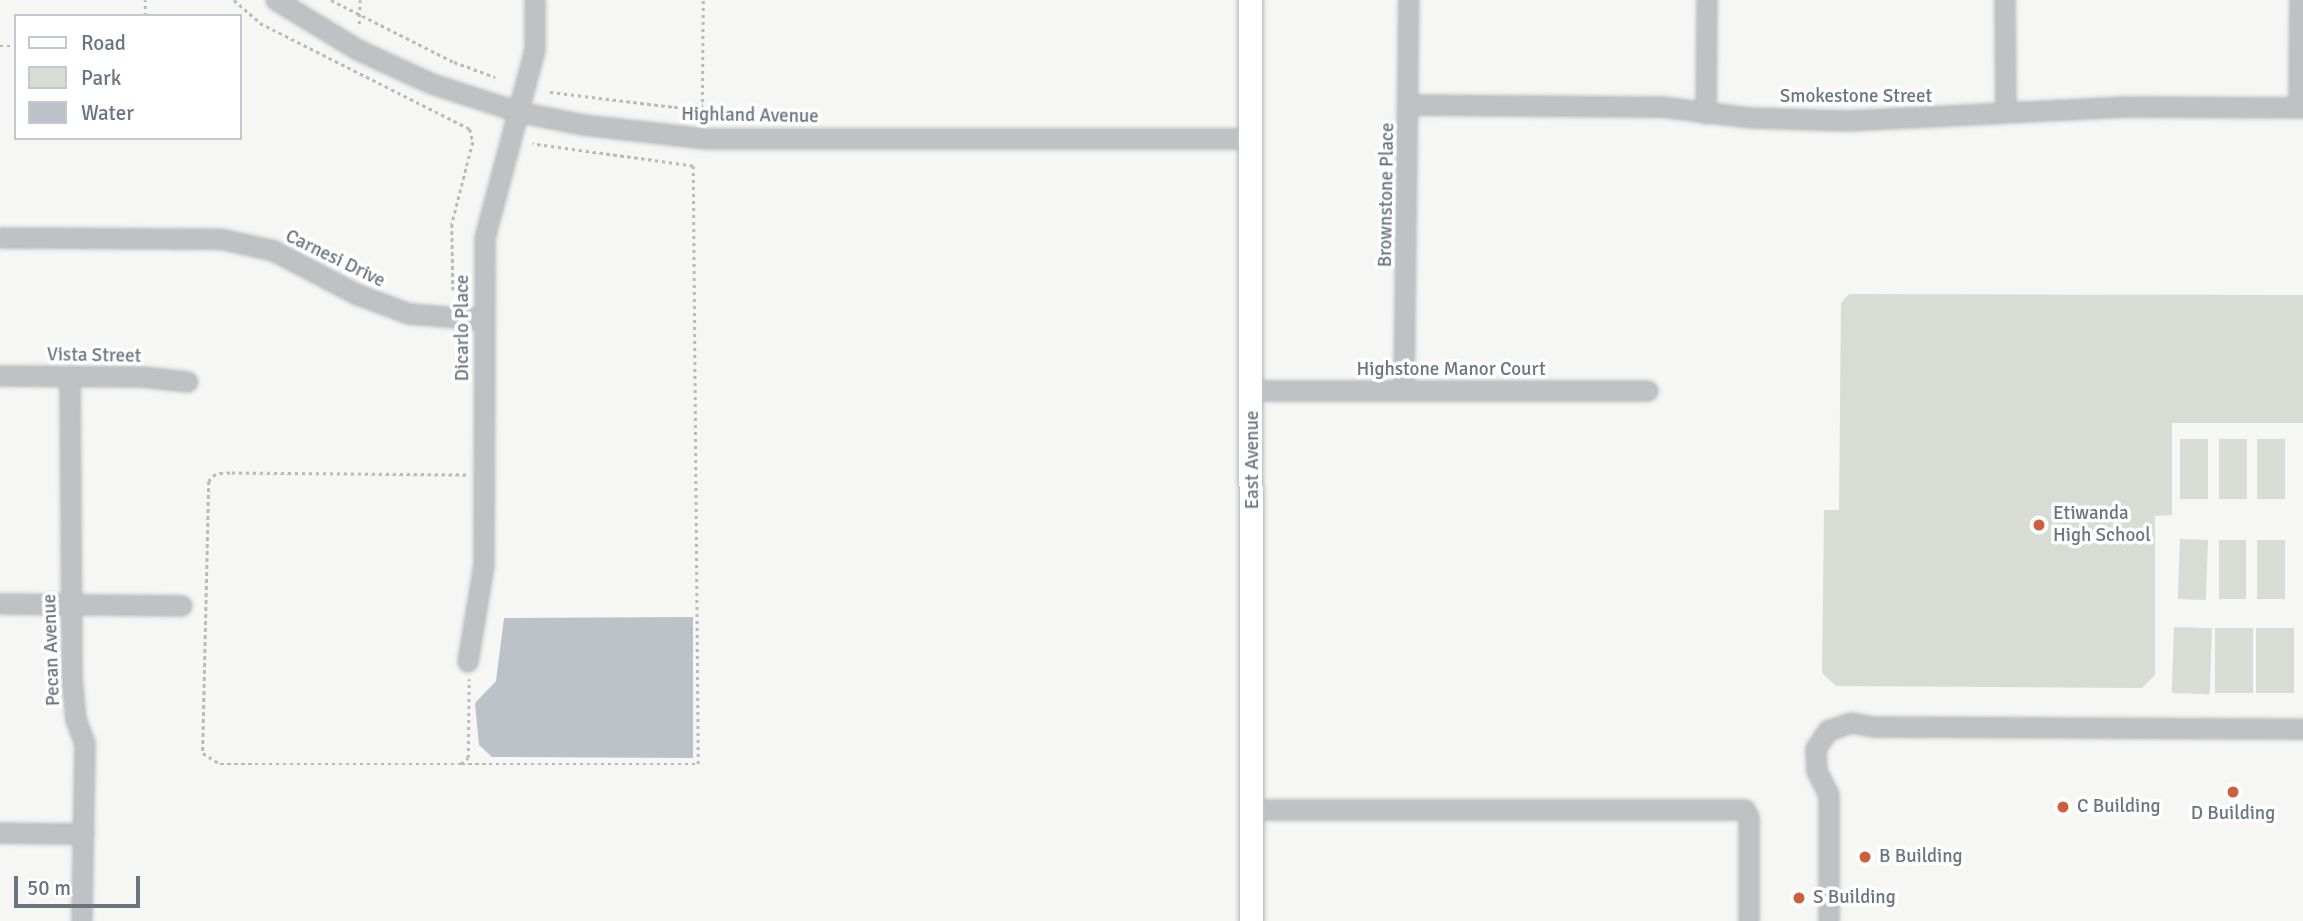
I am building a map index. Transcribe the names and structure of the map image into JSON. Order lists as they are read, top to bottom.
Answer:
{
  "streets": {
    "main road": ["East Avenue"],
    "street": [
      "Smokestone Street",
      "Highland Avenue",
      "Brownstone Place",
      "Carnesi Drive",
      "Dicarlo Place",
      "Vista Street",
      "Highstone Manor Court",
      "Pecan Avenue"
    ]
  },
  "crossings": [
    ["Smokestone Street", "Brownstone Place"],
    ["Highland Avenue", "Dicarlo Place"],
    ["Highland Avenue", "East Avenue"],
    ["Brownstone Place", "Highstone Manor Court"],
    ["Carnesi Drive", "Dicarlo Place"],
    ["Vista Street", "Pecan Avenue"],
    ["Highstone Manor Court", "East Avenue"]
  ],
  "places": [
    "Etiwanda High School",
    "D Building",
    "C Building",
    "B Building",
    "S Building"
  ],
  "legend": ["Road", "Park", "Water"],
  "scale_bar": "50 m"
}
